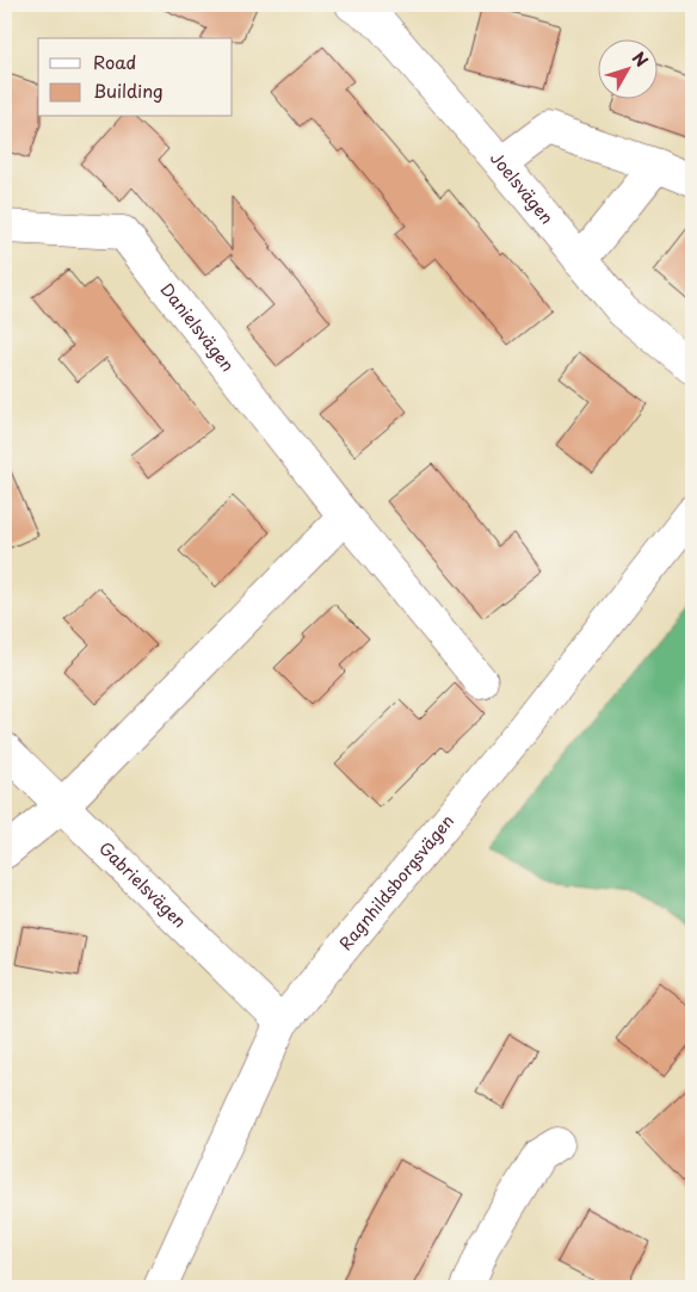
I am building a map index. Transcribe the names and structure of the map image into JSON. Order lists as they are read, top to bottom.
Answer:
{
  "streets": {
    "street": [
      "Joelsvägen",
      "Danielsvägen",
      "Ragnhildsborgsvägen",
      "Gabrielsvägen"
    ]
  },
  "crossings": [
    ["Ragnhildsborgsvägen", "Gabrielsvägen"]
  ],
  "legend": ["Road", "Building"],
  "north": "top right"
}
